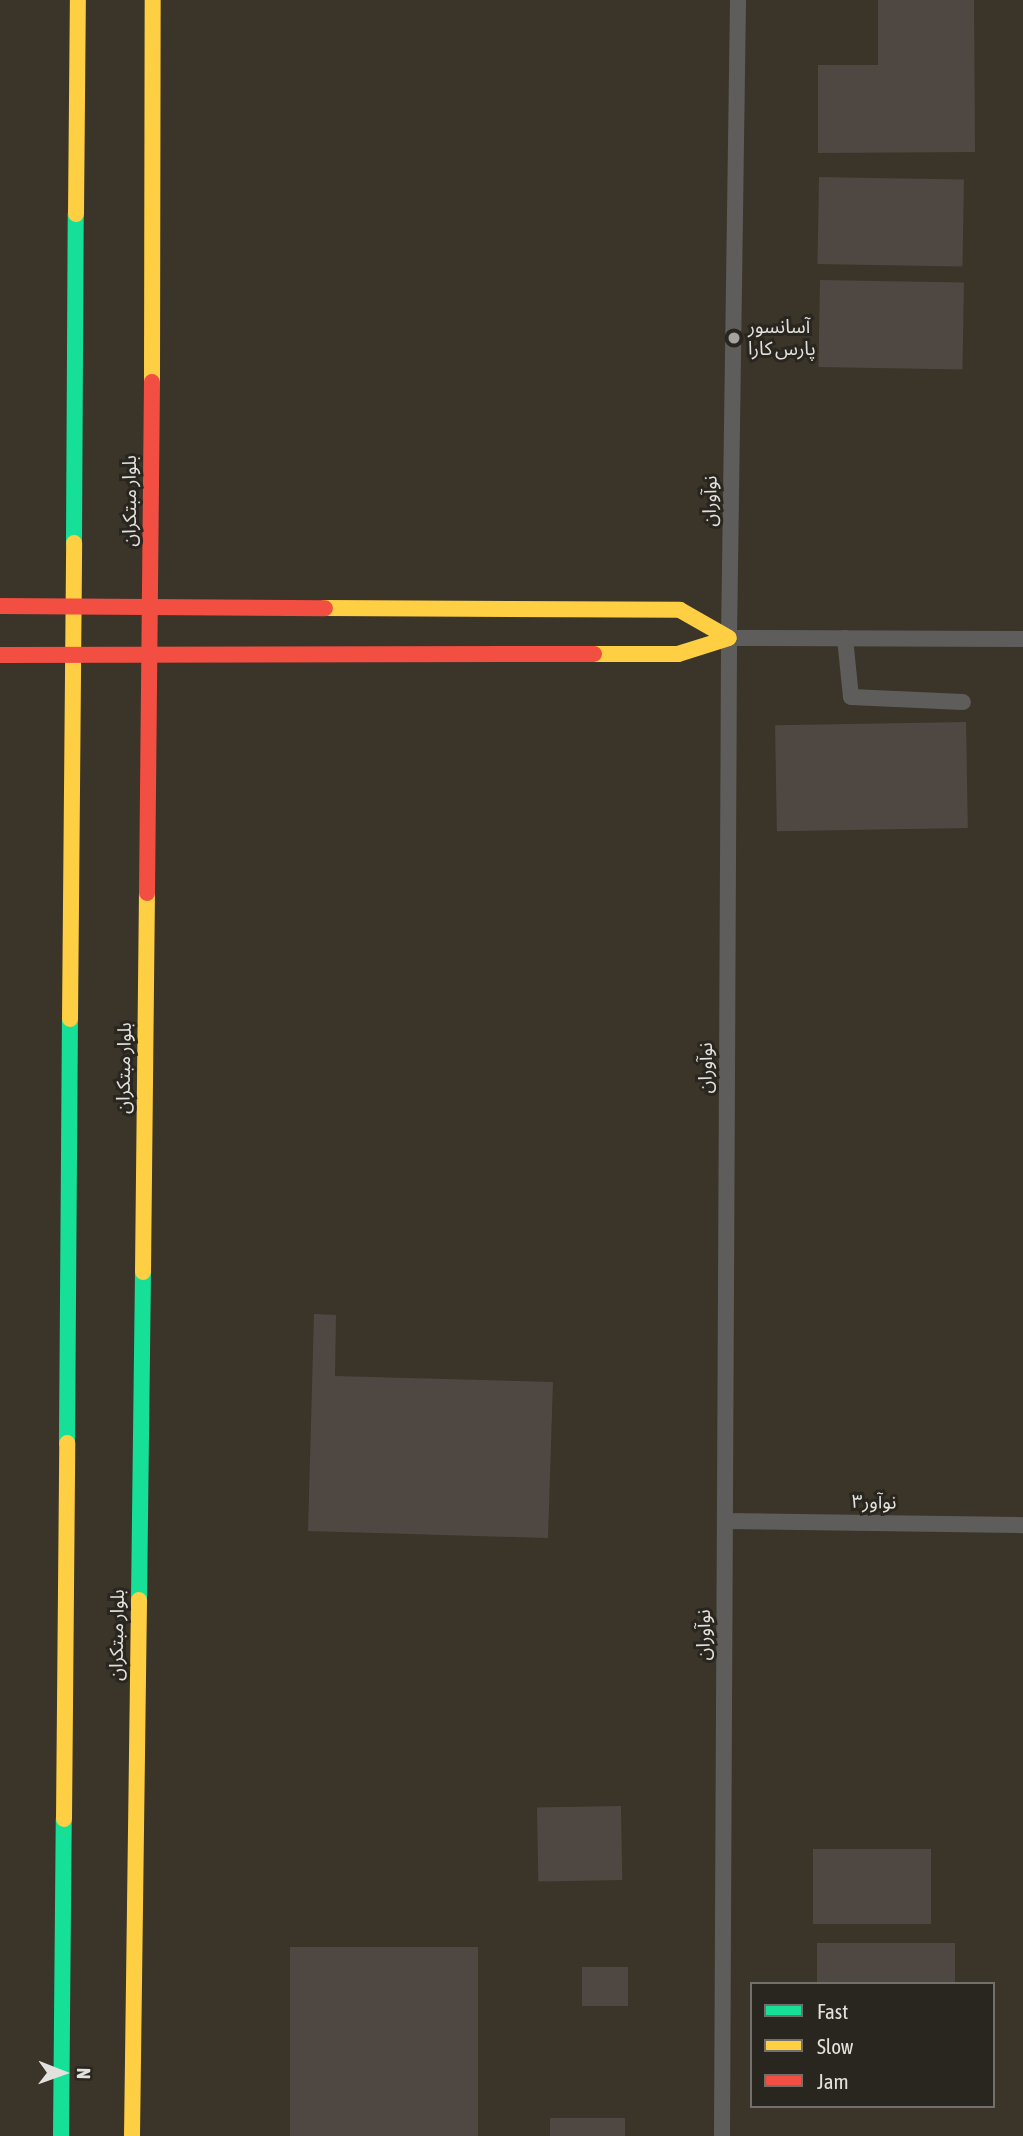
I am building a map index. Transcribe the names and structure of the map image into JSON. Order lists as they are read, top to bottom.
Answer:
{
  "streets": {
    "street": ["بلوار مبتکران"],
    "lane": ["نوآوران", "نوآور۳"]
  },
  "crossings": [
    ["نوآوران", "نوآور۳"]
  ],
  "places": ["آسانسور پارس کارا"],
  "legend": ["Fast", "Slow", "Jam"],
  "north": "right"
}
